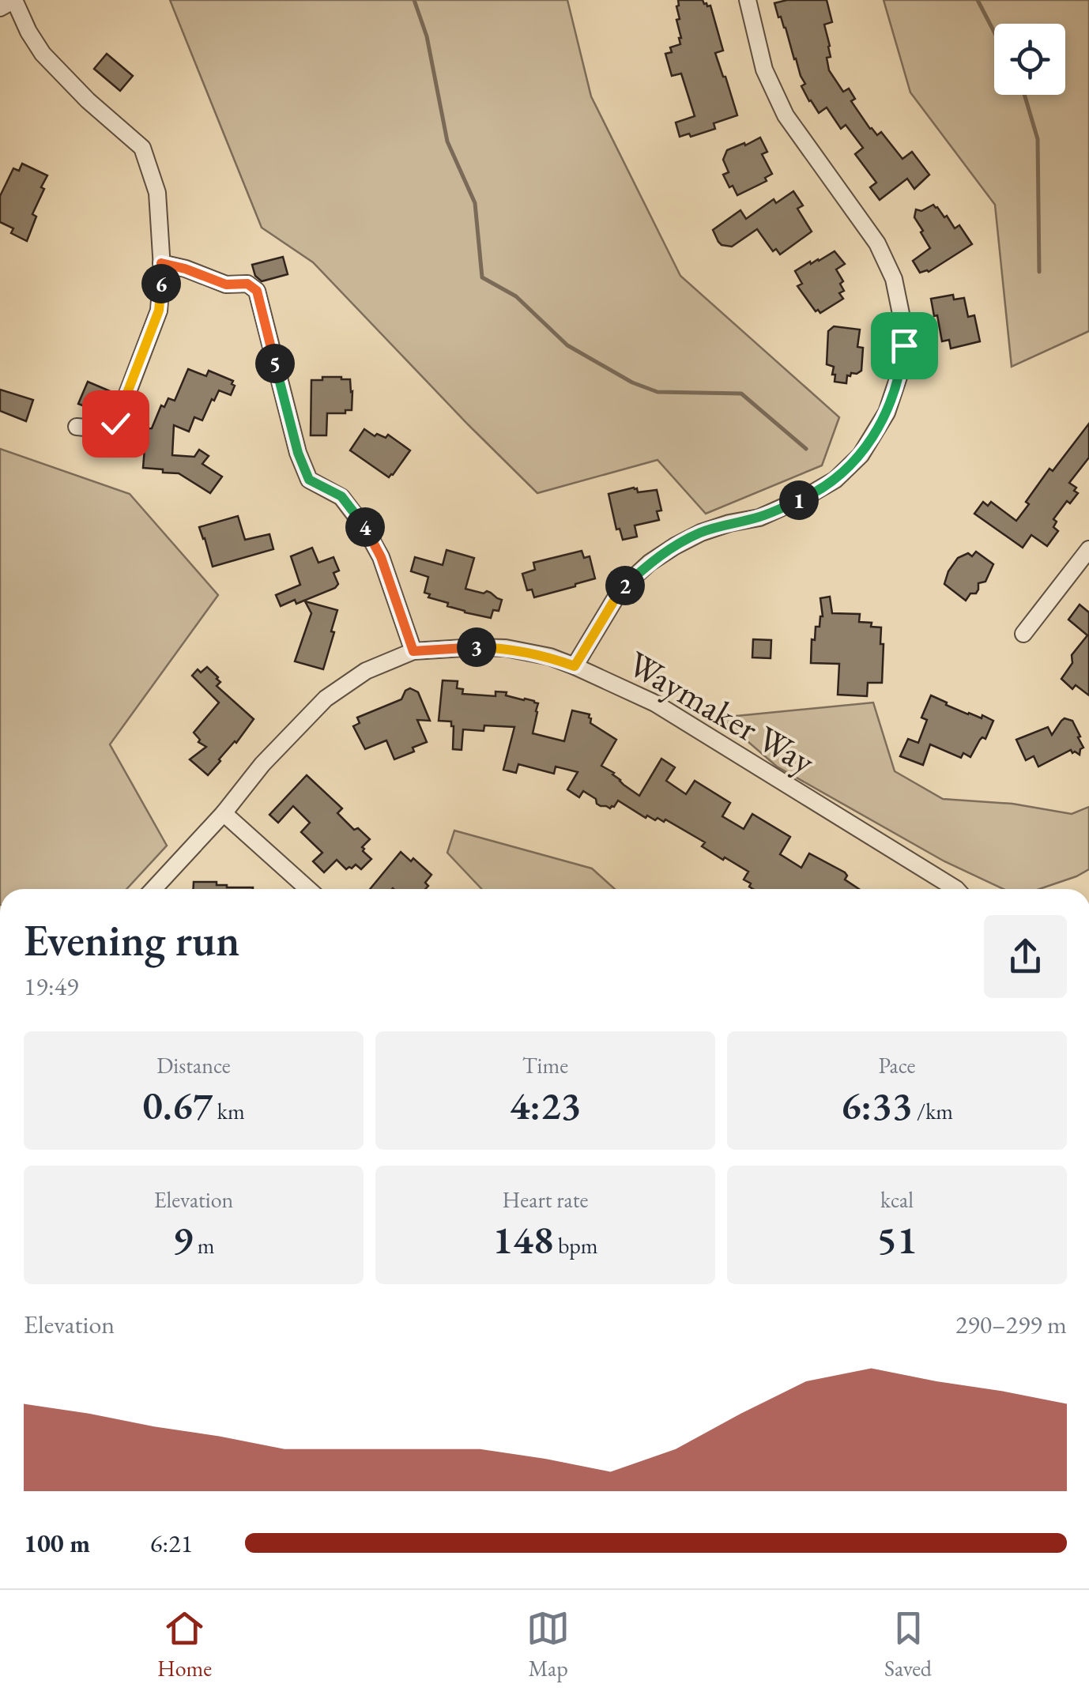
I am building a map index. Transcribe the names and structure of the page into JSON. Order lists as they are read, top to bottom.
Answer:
{
  "streets": {
    "street": ["Waymaker Way"]
  },
  "page": {
    "pins": [
      "6",
      "5",
      "1",
      "4",
      "2",
      "3"
    ],
    "heading": ["Evening run", "19:49"],
    "stats": [
      ["Distance", "0.67 km"],
      ["Time", "4:23"],
      ["Pace", "6:33 /km"],
      ["Elevation", "9 m"],
      ["Heart rate", "148 bpm"],
      ["kcal", "51"]
    ],
    "chart": ["Elevation", "290–299 m"],
    "list": [
      {
        "name": "100 m",
        "note": "6:21"
      }
    ],
    "tabs": ["Home", "Map", "Saved"]
  }
}
